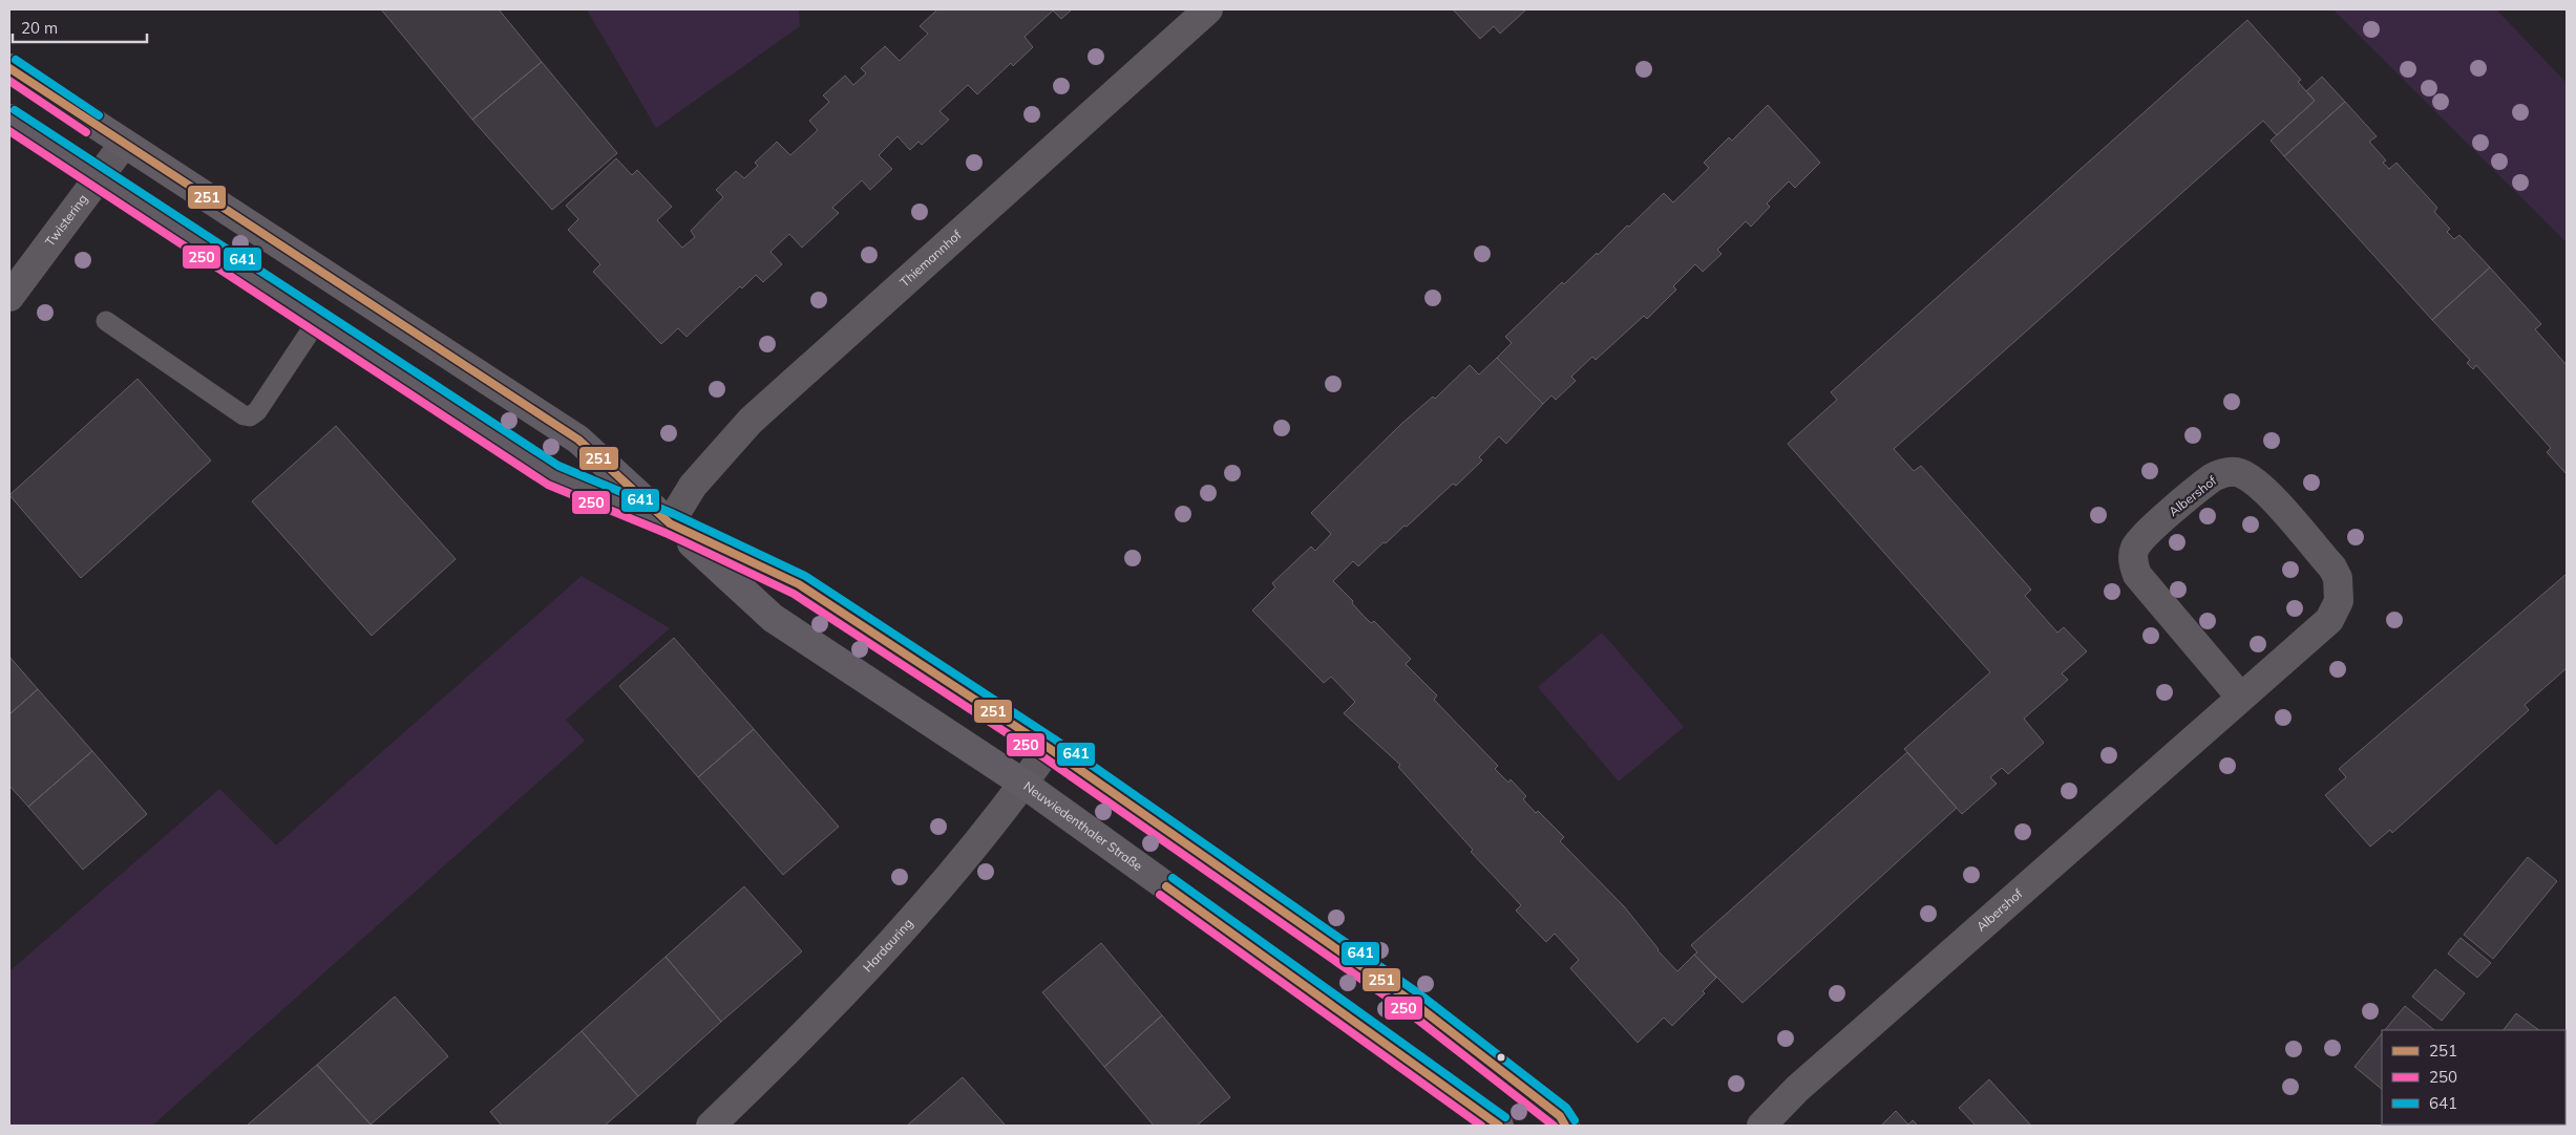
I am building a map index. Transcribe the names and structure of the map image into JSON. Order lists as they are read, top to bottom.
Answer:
{
  "streets": {
    "street": [
      "Twistering",
      "Thiemannhof",
      "Albershof",
      "Neuwiedenthaler Straße",
      "Hardauring"
    ]
  },
  "crossings": [
    ["Twistering", "Neuwiedenthaler Straße"],
    ["Thiemannhof", "Neuwiedenthaler Straße"],
    ["Neuwiedenthaler Straße", "Hardauring"]
  ],
  "lines": ["transit line 641", "transit line 251", "transit line 250"],
  "legend": ["251", "250", "641"],
  "scale_bar": "20 m"
}
